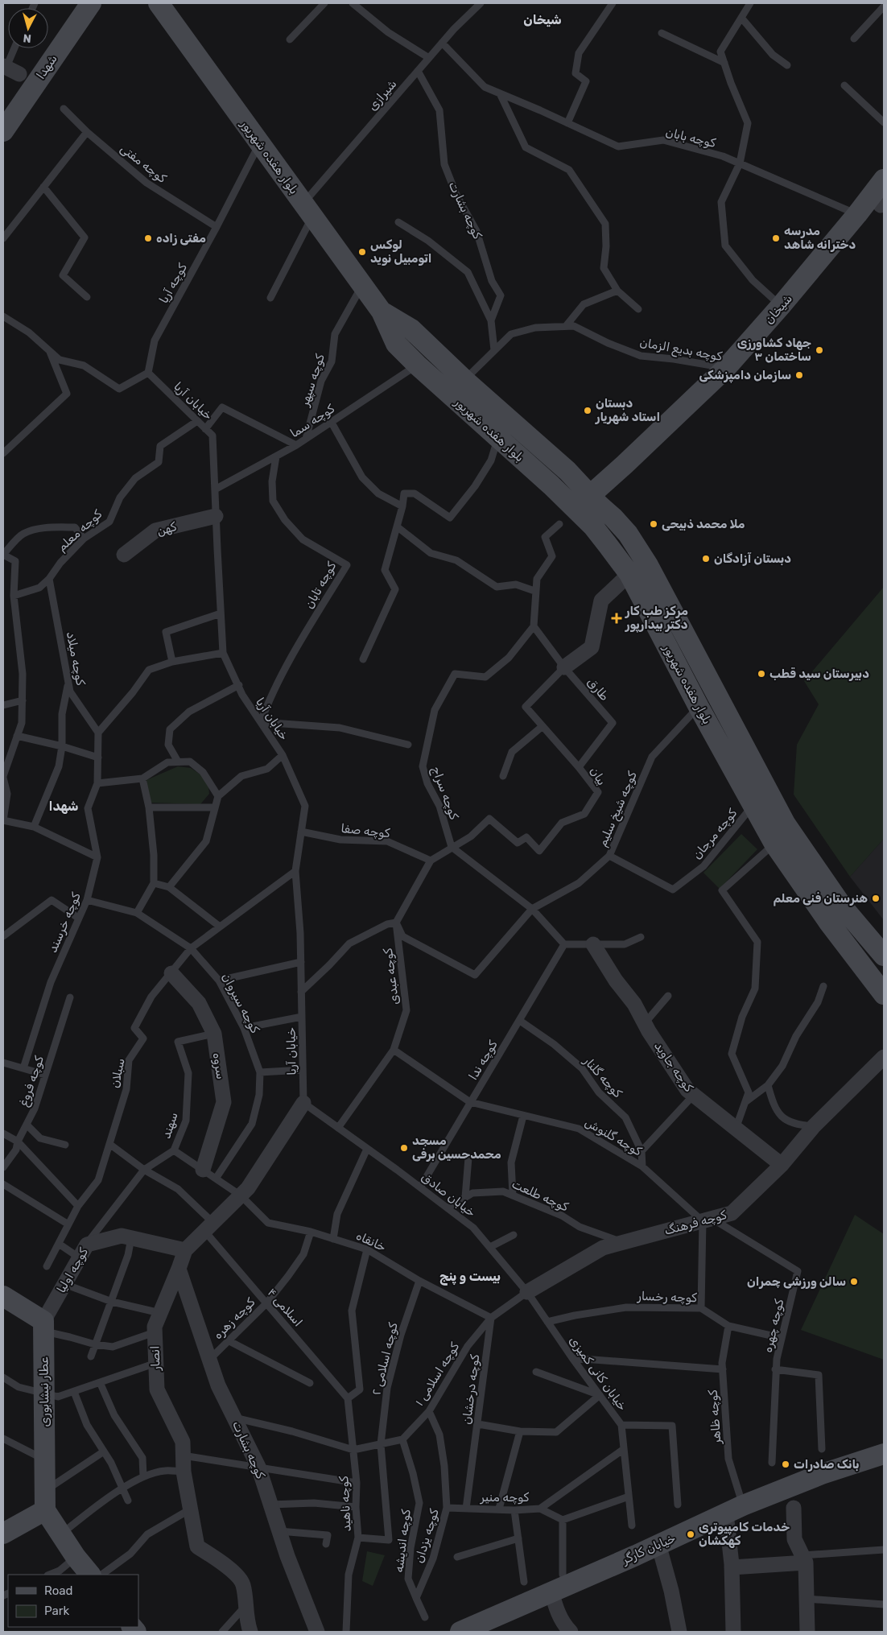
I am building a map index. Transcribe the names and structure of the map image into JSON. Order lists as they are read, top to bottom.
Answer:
{
  "streets": {
    "street": [
      "شهدا",
      "بلوار هفده شهریور",
      "کوچه بشارت",
      "شیخان",
      "کهن",
      "سروه",
      "کوچه جاوید",
      "کوچه فرهنگ",
      "کوچه اولیا",
      "انصار",
      "عطار نیشابوری",
      "خیابان کارگر"
    ],
    "lane": [
      "شیرازی",
      "کوچه بابان",
      "کوچه مفتی",
      "کوچه آریا",
      "کوچه بدیع الزمان",
      "کوچه سپهر",
      "خیابان آریا",
      "کوچه سما",
      "کوچه معلم",
      "کوچه تابان",
      "کوچه میلاد",
      "طارق",
      "بیان",
      "کوچه سراج",
      "کوچه شیخ سلیم",
      "کوچه صفا",
      "کوچه مرجان",
      "کوچه خرسند",
      "کوچه عبدی",
      "کوچه سیروان",
      "کوچه ندا",
      "سبلان",
      "کوچه گلنار",
      "کوچه فروغ",
      "سهند",
      "کوچه گلنوش",
      "خیابان صادق",
      "کوچه طلعت",
      "خانقاه",
      "کوچه رخسار",
      "اسلامی ۴",
      "کوچه زهره",
      "کوچه چهره",
      "کوچه اسلامی ۲",
      "خیابان کانی کمیزی",
      "کوچه اسلامی ۱",
      "کوچه درخشان",
      "کوچه ظاهر",
      "کوچه منیر",
      "کوچه ناهید",
      "کوچه یزدان",
      "کوچه اندیشه"
    ]
  },
  "crossings": [
    ["شیرازی", "کوچه بابان"],
    ["شیرازی", "بلوار هفده شهریور"],
    ["شیرازی", "کوچه بشارت"],
    ["کوچه بابان", "شیخان"],
    ["بلوار هفده شهریور", "کوچه آریا"],
    ["بلوار هفده شهریور", "شیخان"],
    ["بلوار هفده شهریور", "کوچه بدیع الزمان"],
    ["بلوار هفده شهریور", "کوچه سپهر"],
    ["بلوار هفده شهریور", "کوچه سما"],
    ["بلوار هفده شهریور", "کوچه شیخ سلیم"],
    ["بلوار هفده شهریور", "کوچه مرجان"],
    ["کوچه مفتی", "کوچه آریا"],
    ["کوچه بشارت", "کوچه بدیع الزمان"],
    ["کوچه بشارت", "کوچه زهره"],
    ["کوچه بشارت", "انصار"],
    ["کوچه آریا", "خیابان آریا"],
    ["شیخان", "کوچه بدیع الزمان"],
    ["کوچه سپهر", "کوچه سما"],
    ["خیابان آریا", "کوچه سما"],
    ["خیابان آریا", "کهن"],
    ["خیابان آریا", "کوچه معلم"],
    ["خیابان آریا", "کوچه تابان"],
    ["خیابان آریا", "کوچه صفا"],
    ["خیابان آریا", "سبلان"],
    ["خیابان آریا", "خیابان صادق"],
    ["خیابان آریا", "انصار"],
    ["کوچه سما", "کوچه تابان"],
    ["کوچه معلم", "کوچه میلاد"],
    ["طارق", "بیان"],
    ["طارق", "کوچه سراج"],
    ["بیان", "کوچه سراج"],
    ["کوچه شیخ سلیم", "کوچه مرجان"],
    ["کوچه شیخ سلیم", "کوچه عبدی"],
    ["کوچه خرسند", "کوچه سیروان"],
    ["کوچه عبدی", "کوچه گلنوش"],
    ["کوچه عبدی", "خیابان صادق"],
    ["کوچه سیروان", "سبلان"],
    ["کوچه سیروان", "خانقاه"],
    ["کوچه ندا", "کوچه گلنار"],
    ["کوچه ندا", "کوچه گلنوش"],
    ["کوچه ندا", "خیابان صادق"],
    ["سروه", "سبلان"],
    ["سروه", "سهند"],
    ["سروه", "خانقاه"],
    ["کوچه جاوید", "کوچه فرهنگ"],
    ["سبلان", "اسلامی ۴"],
    ["کوچه گلنار", "کوچه گلنوش"],
    ["سهند", "خانقاه"],
    ["سهند", "کوچه اولیا"],
    ["سهند", "اسلامی ۴"],
    ["کوچه گلنوش", "کوچه فرهنگ"],
    ["کوچه گلنوش", "کوچه چهره"],
    ["خیابان صادق", "کوچه طلعت"],
    ["خیابان صادق", "کوچه فرهنگ"],
    ["خیابان صادق", "انصار"],
    ["خیابان صادق", "خیابان کانی کمیزی"],
    ["کوچه طلعت", "کوچه فرهنگ"],
    ["کوچه فرهنگ", "کوچه چهره"],
    ["کوچه فرهنگ", "خیابان کانی کمیزی"],
    ["خانقاه", "کوچه زهره"],
    ["خانقاه", "انصار"],
    ["خانقاه", "کوچه اسلامی ۲"],
    ["خانقاه", "کوچه اسلامی ۱"],
    ["خانقاه", "کوچه درخشان"],
    ["کوچه اولیا", "انصار"],
    ["کوچه اولیا", "عطار نیشابوری"],
    ["کوچه رخسار", "کوچه چهره"],
    ["کوچه رخسار", "خیابان کانی کمیزی"],
    ["کوچه رخسار", "کوچه ظاهر"],
    ["اسلامی ۴", "کوچه زهره"],
    ["اسلامی ۴", "انصار"],
    ["اسلامی ۴", "کوچه ناهید"],
    ["کوچه اسلامی ۲", "کوچه ناهید"],
    ["کوچه اسلامی ۱", "کوچه درخشان"],
    ["کوچه اسلامی ۱", "کوچه یزدان"],
    ["کوچه اسلامی ۱", "کوچه اندیشه"],
    ["کوچه درخشان", "کوچه منیر"],
    ["کوچه ظاهر", "خیابان کارگر"],
    ["کوچه منیر", "کوچه یزدان"],
    ["کوچه یزدان", "کوچه اندیشه"]
  ],
  "districts": ["شیخان", "شهدا", "بیست و پنج"],
  "places": {
    "other": [
      "مفتی زاده",
      "مدرسه دخترانه شاهد",
      "لوکس اتومبیل نوید",
      "جهاد کشاورزی ساختمان ۳",
      "سازمان دامپزشکی",
      "دبستان استاد شهریار",
      "ملا محمد ذبیحی",
      "دبستان آزادگان",
      "دبیرستان سید قطب",
      "هنرستان فنی معلم",
      "مسجد محمدحسین برفی",
      "سالن ورزشی چمران",
      "بانک صادرات",
      "خدمات کامپیوتری کهکشان"
    ],
    "health": ["مرکز طب کار دکتر بیدارپور"]
  },
  "legend": ["Road", "Park"],
  "north": "bottom"
}
